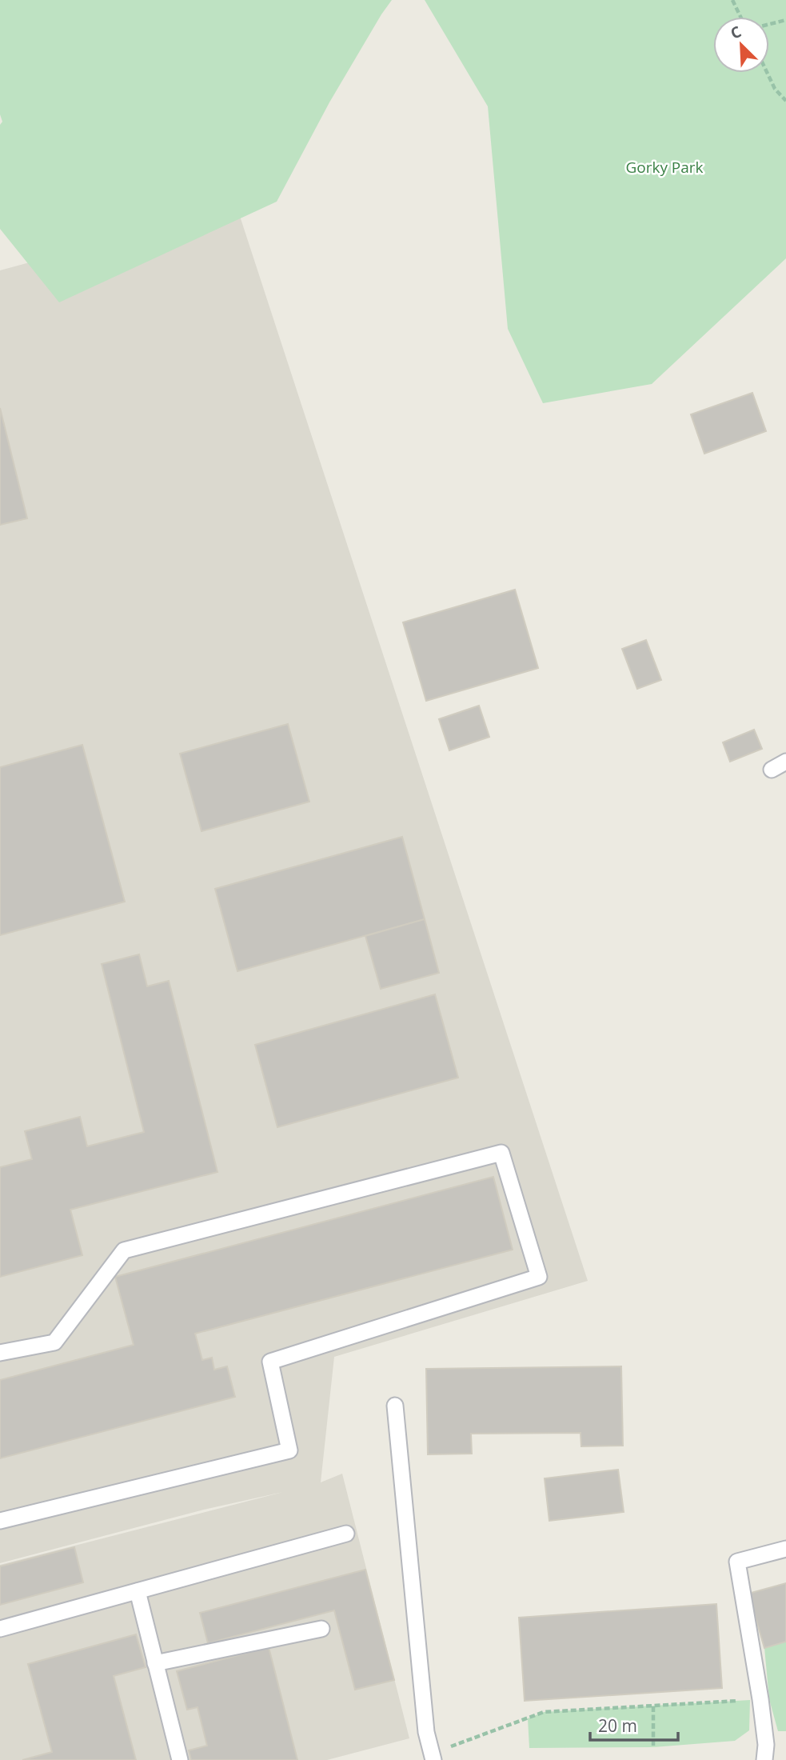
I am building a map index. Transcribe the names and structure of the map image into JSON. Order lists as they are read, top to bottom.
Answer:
{
  "parks": ["Gorky Park"],
  "scale_bar": "20 m",
  "north": "top left"
}
